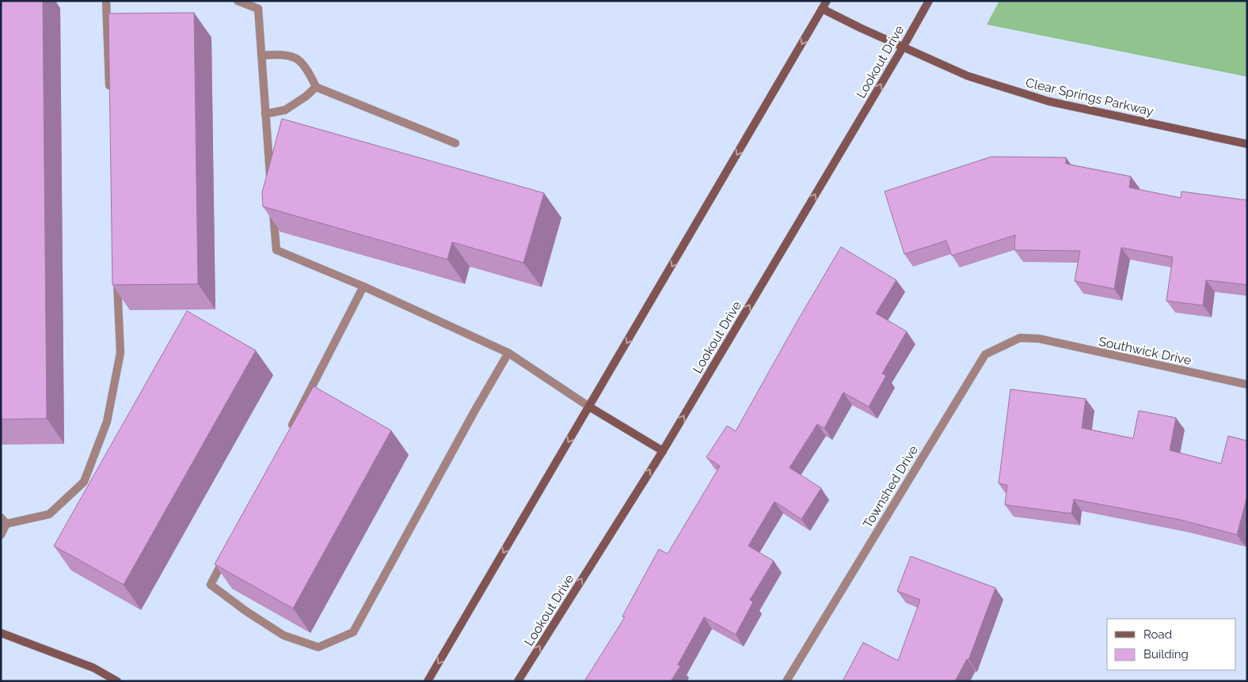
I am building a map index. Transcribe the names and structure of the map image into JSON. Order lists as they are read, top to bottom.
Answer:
{
  "streets": {
    "main road": ["Lookout Drive", "Clear Springs Parkway"],
    "street": ["Southwick Drive", "Townshed Drive"]
  },
  "crossings": [
    ["Lookout Drive", "Clear Springs Parkway"],
    ["Southwick Drive", "Townshed Drive"]
  ],
  "one_way": ["Lookout Drive"],
  "legend": ["Road", "Building"]
}
